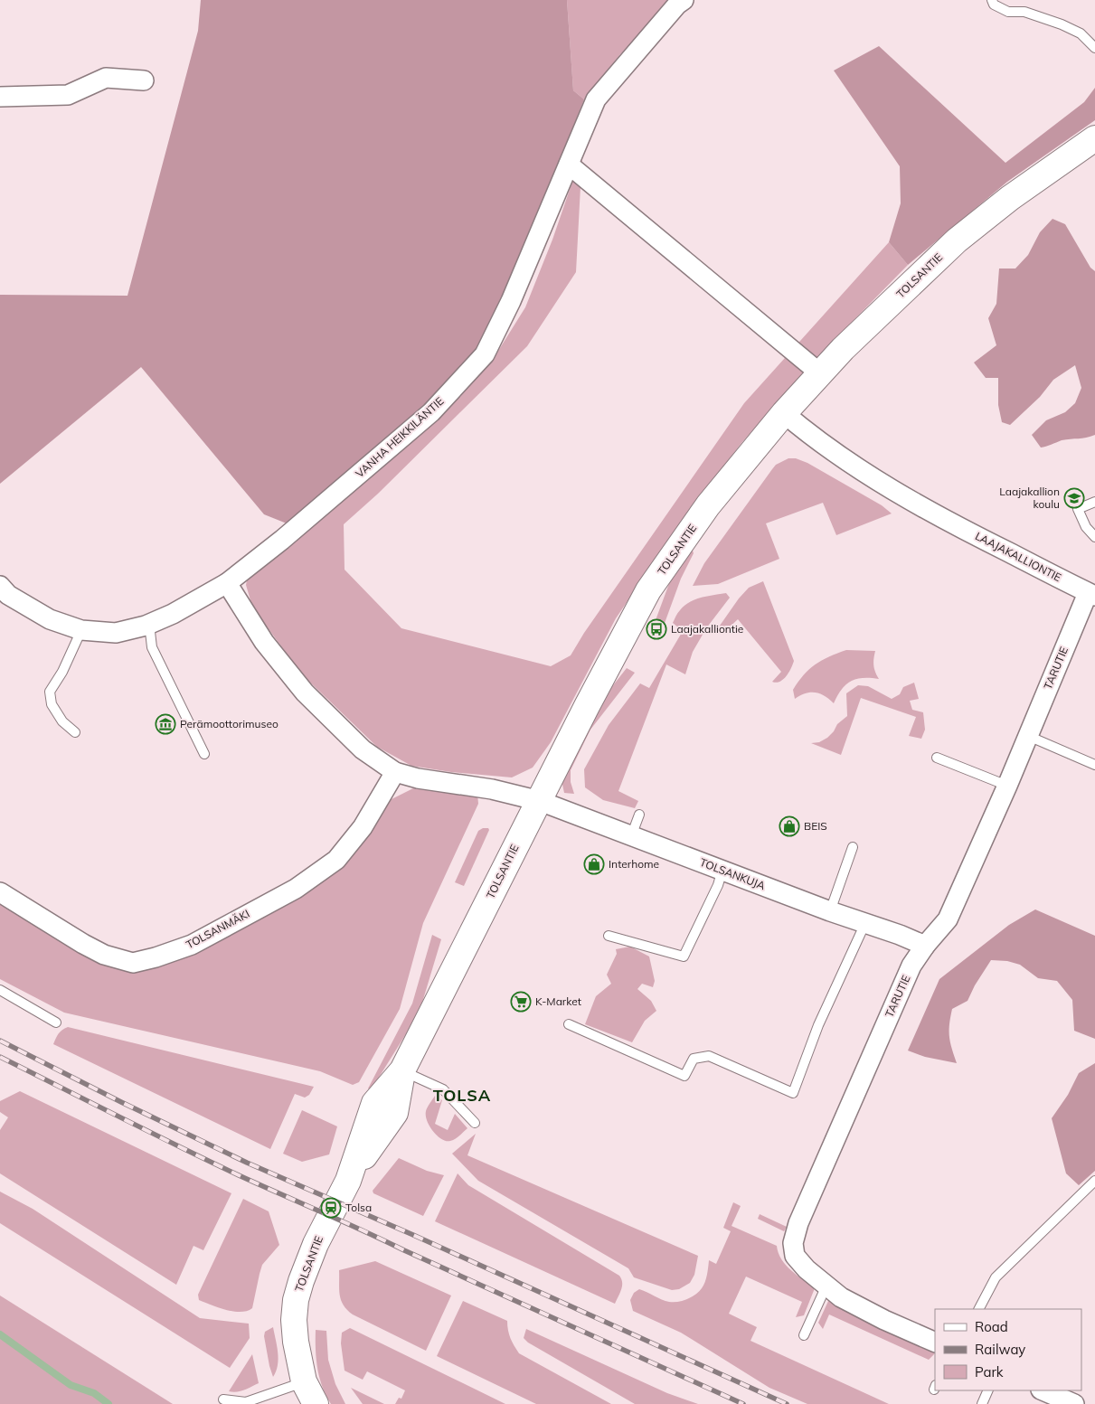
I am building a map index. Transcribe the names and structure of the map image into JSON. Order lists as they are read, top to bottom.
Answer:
{
  "streets": {
    "street": [
      "TOLSANTIE",
      "VANHA HEIKKILÄNTIE",
      "LAAJAKALLIONTIE",
      "TARUTIE",
      "TOLSANKUJA",
      "TOLSANMÄKI"
    ]
  },
  "crossings": [
    ["TOLSANTIE", "LAAJAKALLIONTIE"],
    ["TOLSANTIE", "TOLSANKUJA"],
    ["VANHA HEIKKILÄNTIE", "TOLSANKUJA"],
    ["LAAJAKALLIONTIE", "TARUTIE"],
    ["TARUTIE", "TOLSANKUJA"],
    ["TOLSANKUJA", "TOLSANMÄKI"]
  ],
  "districts": ["TOLSA"],
  "places": {
    "school or university": ["Laajakallion koulu"],
    "bus stop": ["Laajakalliontie"],
    "museum": ["Perämoottorimuseo"],
    "shop": ["BEIS", "Interhome"],
    "supermarket": ["K-Market"],
    "station": ["Tolsa"]
  },
  "legend": ["Road", "Railway", "Park"]
}
